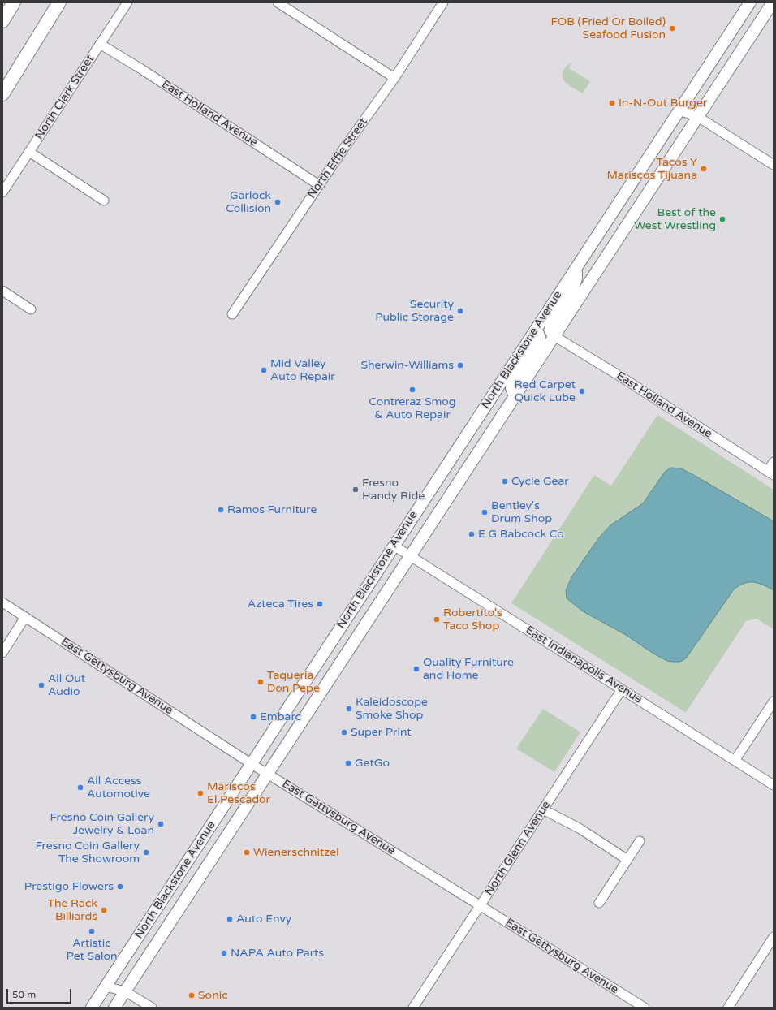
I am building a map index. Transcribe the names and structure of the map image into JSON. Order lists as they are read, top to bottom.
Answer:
{
  "streets": {
    "main road": ["North Blackstone Avenue"],
    "street": [
      "North Clark Street",
      "East Holland Avenue",
      "North Effie Street",
      "East Indianapolis Avenue",
      "East Gettysburg Avenue",
      "North Glenn Avenue"
    ]
  },
  "crossings": [
    ["North Clark Street", "East Holland Avenue"],
    ["East Holland Avenue", "North Effie Street"],
    ["East Holland Avenue", "North Blackstone Avenue"],
    ["North Blackstone Avenue", "East Indianapolis Avenue"],
    ["North Blackstone Avenue", "East Gettysburg Avenue"],
    ["East Indianapolis Avenue", "North Glenn Avenue"],
    ["East Gettysburg Avenue", "North Glenn Avenue"]
  ],
  "places": [
    "FOB (Fried Or Boiled) Seafood Fusion",
    "In-N-Out Burger",
    "Tacos Y Mariscos Tijuana",
    "Garlock Collision",
    "Best of the West Wrestling",
    "Security Public Storage",
    "Sherwin-Williams",
    "Mid Valley Auto Repair",
    "Contreraz Smog & Auto Repair",
    "Red Carpet Quick Lube",
    "Cycle Gear",
    "Fresno Handy Ride",
    "Ramos Furniture",
    "Bentley's Drum Shop",
    "E G Babcock Co",
    "Azteca Tires",
    "Robertito's Taco Shop",
    "Quality Furniture and Home",
    "Taqueria Don Pepe",
    "All Out Audio",
    "Kaleidoscope Smoke Shop",
    "Embarc",
    "Super Print",
    "GetGo",
    "All Access Automotive",
    "Mariscos El Pescador",
    "Fresno Coin Gallery Jewelry & Loan",
    "Fresno Coin Gallery The Showroom",
    "Wienerschnitzel",
    "Prestigo Flowers",
    "The Rack Billiards",
    "Auto Envy",
    "Artistic Pet Salon",
    "NAPA Auto Parts",
    "Sonic"
  ],
  "scale_bar": "50 m"
}
